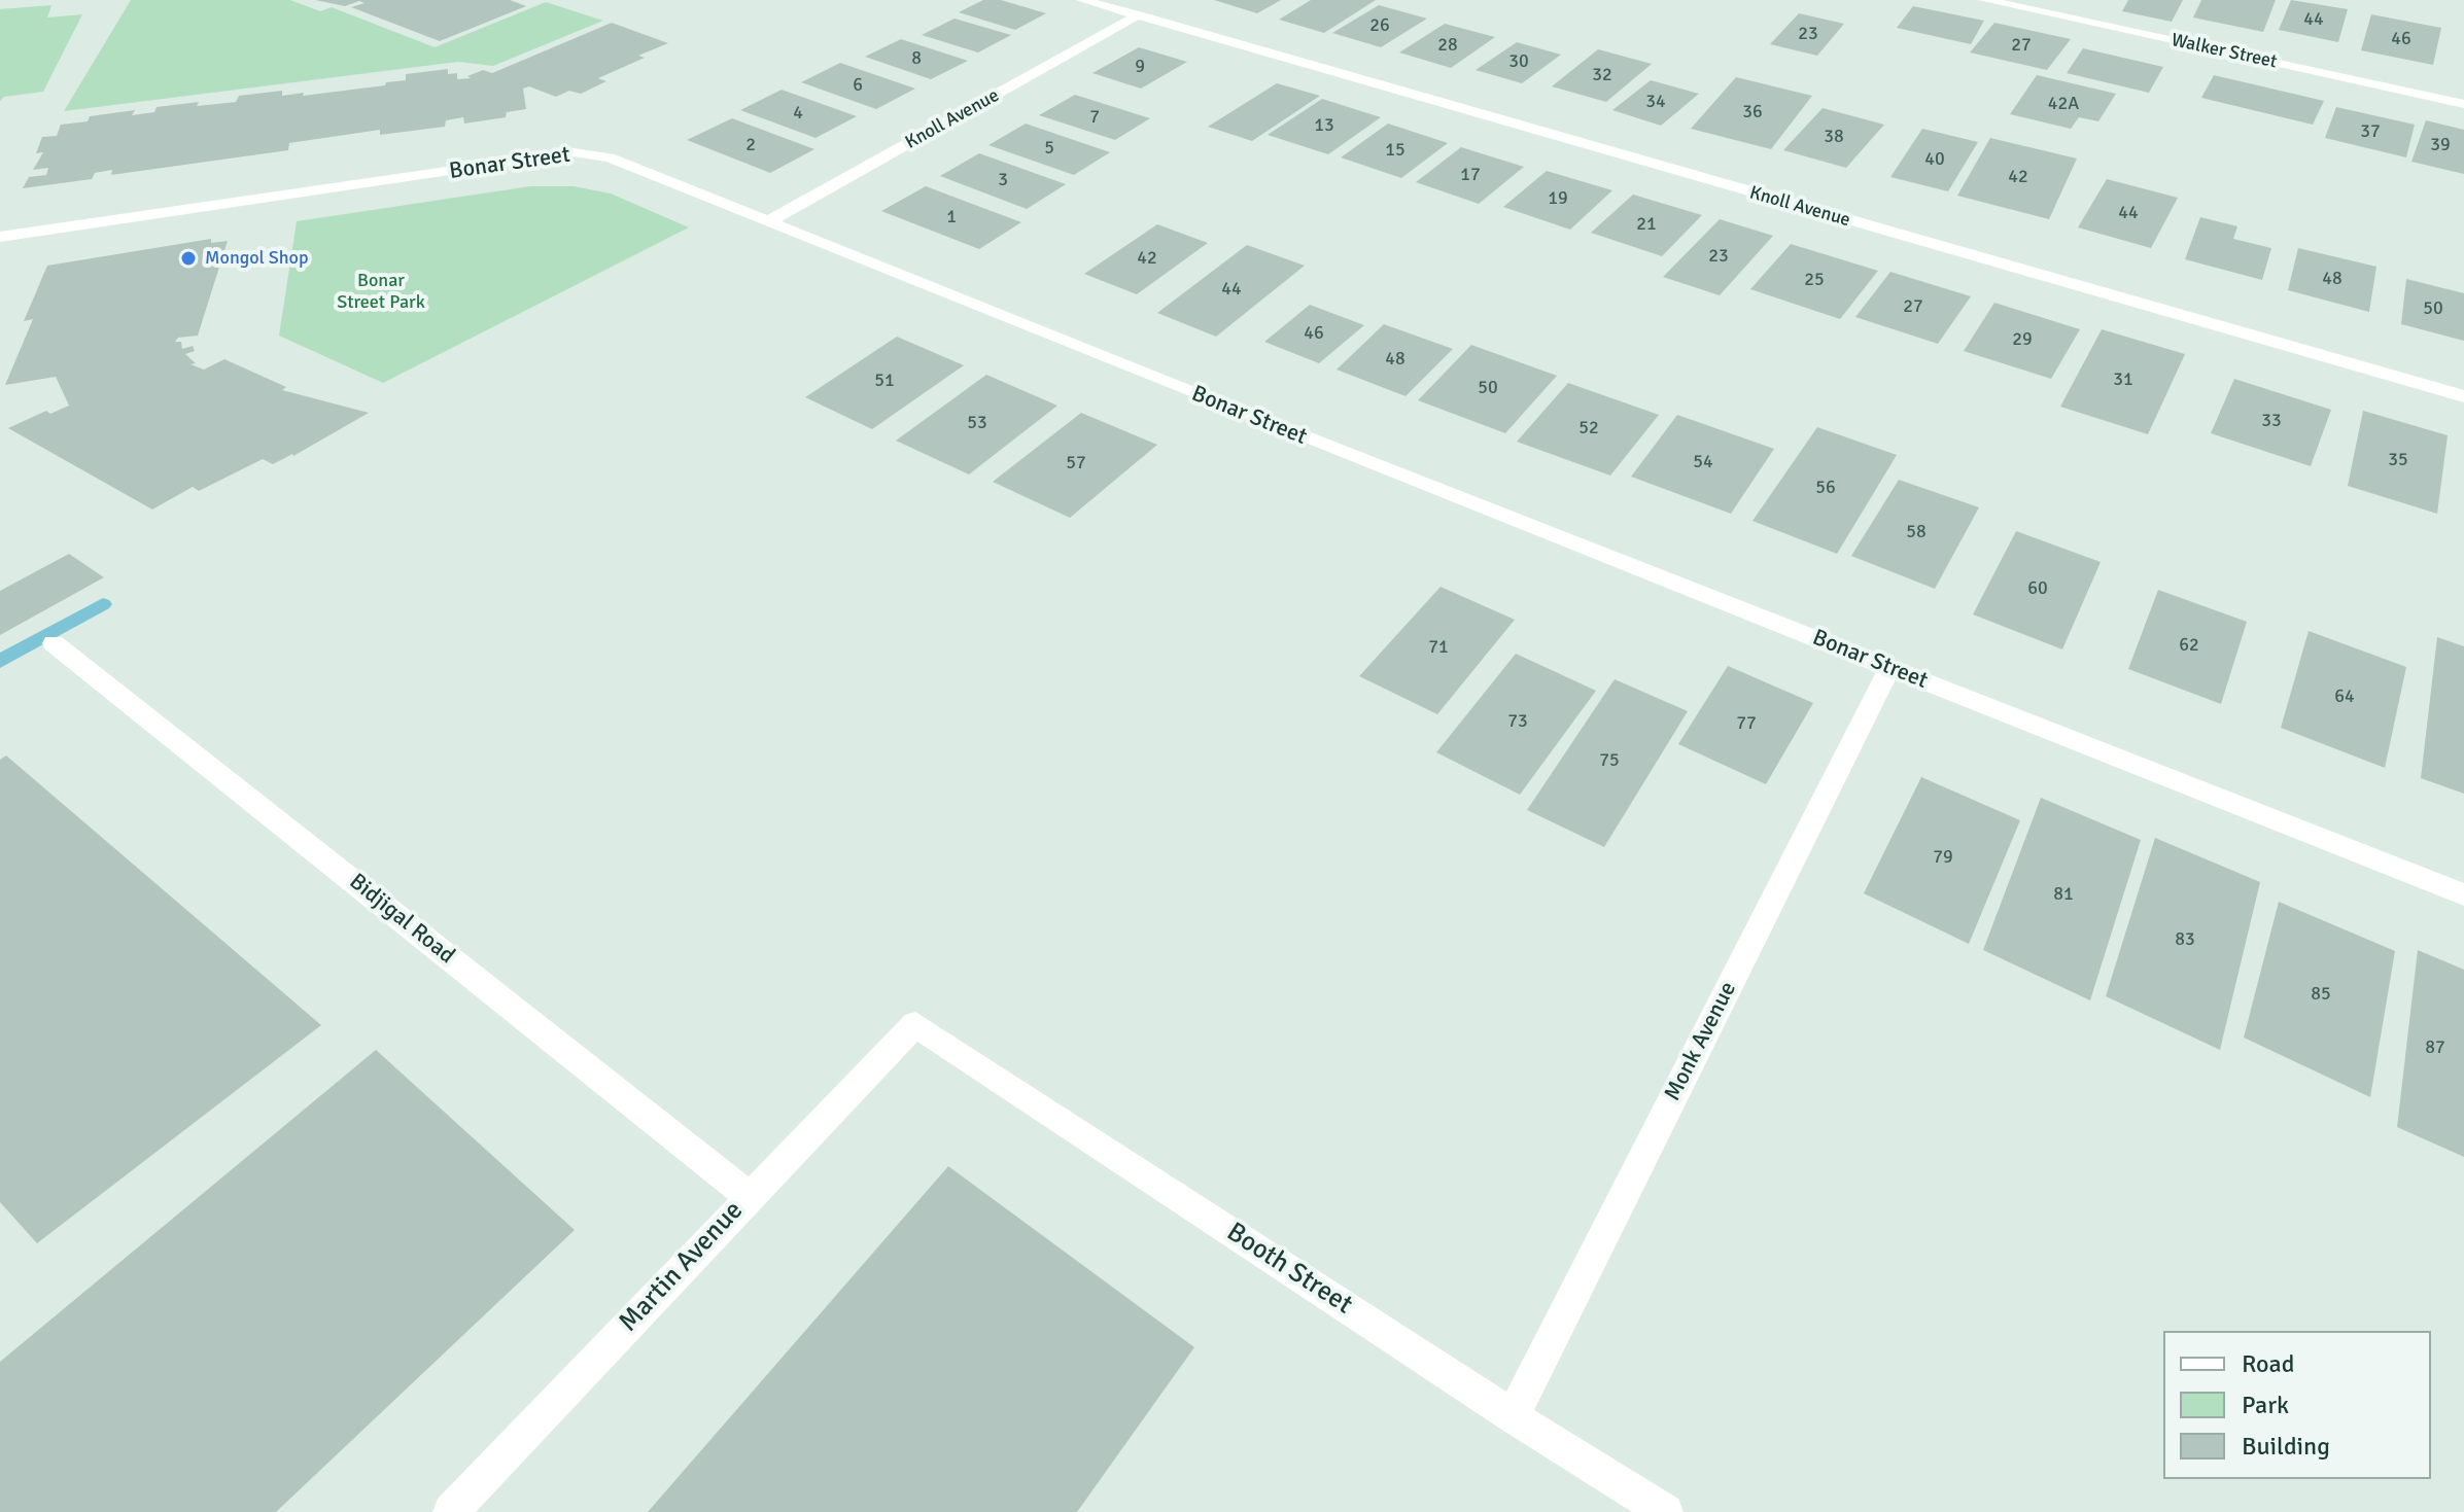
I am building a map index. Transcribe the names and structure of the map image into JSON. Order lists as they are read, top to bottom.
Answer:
{
  "streets": {
    "street": [
      "Walker Street",
      "Knoll Avenue",
      "Bonar Street",
      "Bidjigal Road",
      "Monk Avenue",
      "Martin Avenue",
      "Booth Street"
    ]
  },
  "crossings": [
    ["Knoll Avenue", "Bonar Street"],
    ["Bonar Street", "Monk Avenue"],
    ["Bidjigal Road", "Martin Avenue"],
    ["Monk Avenue", "Booth Street"],
    ["Martin Avenue", "Booth Street"]
  ],
  "parks": ["Bonar Street Park"],
  "places": ["Mongol Shop"],
  "house_numbers": [
    "44",
    "26",
    "23",
    "46",
    "28",
    "27",
    "8",
    "30",
    "9",
    "32",
    "6",
    "34",
    "42A",
    "36",
    "4",
    "7",
    "13",
    "37",
    "38",
    "2",
    "39",
    "5",
    "15",
    "40",
    "17",
    "42",
    "3",
    "19",
    "44",
    "1",
    "21",
    "23",
    "42",
    "48",
    "25",
    "44",
    "27",
    "50",
    "46",
    "29",
    "48",
    "31",
    "51",
    "50",
    "33",
    "53",
    "52",
    "35",
    "54",
    "57",
    "56",
    "58",
    "60",
    "62",
    "71",
    "64",
    "73",
    "77",
    "75",
    "79",
    "81",
    "83",
    "85",
    "87"
  ],
  "legend": ["Road", "Park", "Building"]
}
